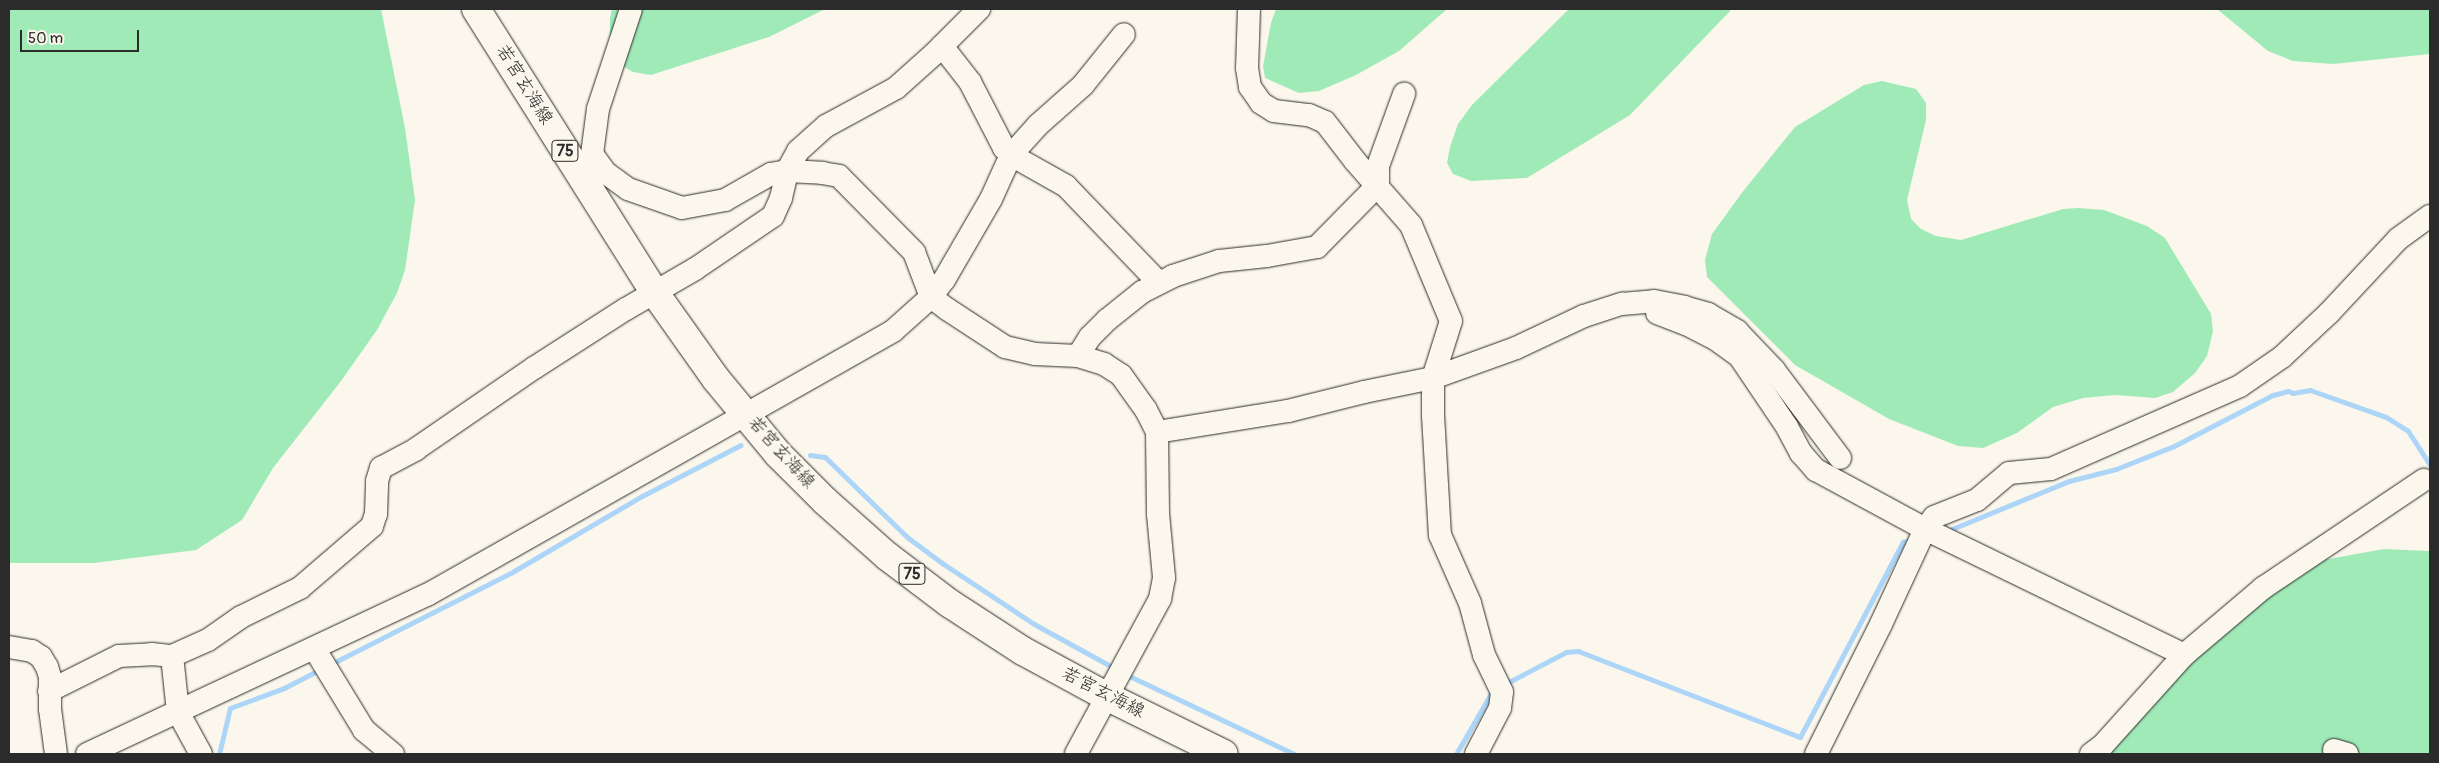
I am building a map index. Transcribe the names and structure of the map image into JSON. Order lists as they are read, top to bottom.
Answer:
{
  "streets": {
    "main road": ["若宮玄海線", "75"]
  },
  "scale_bar": "50 m"
}
